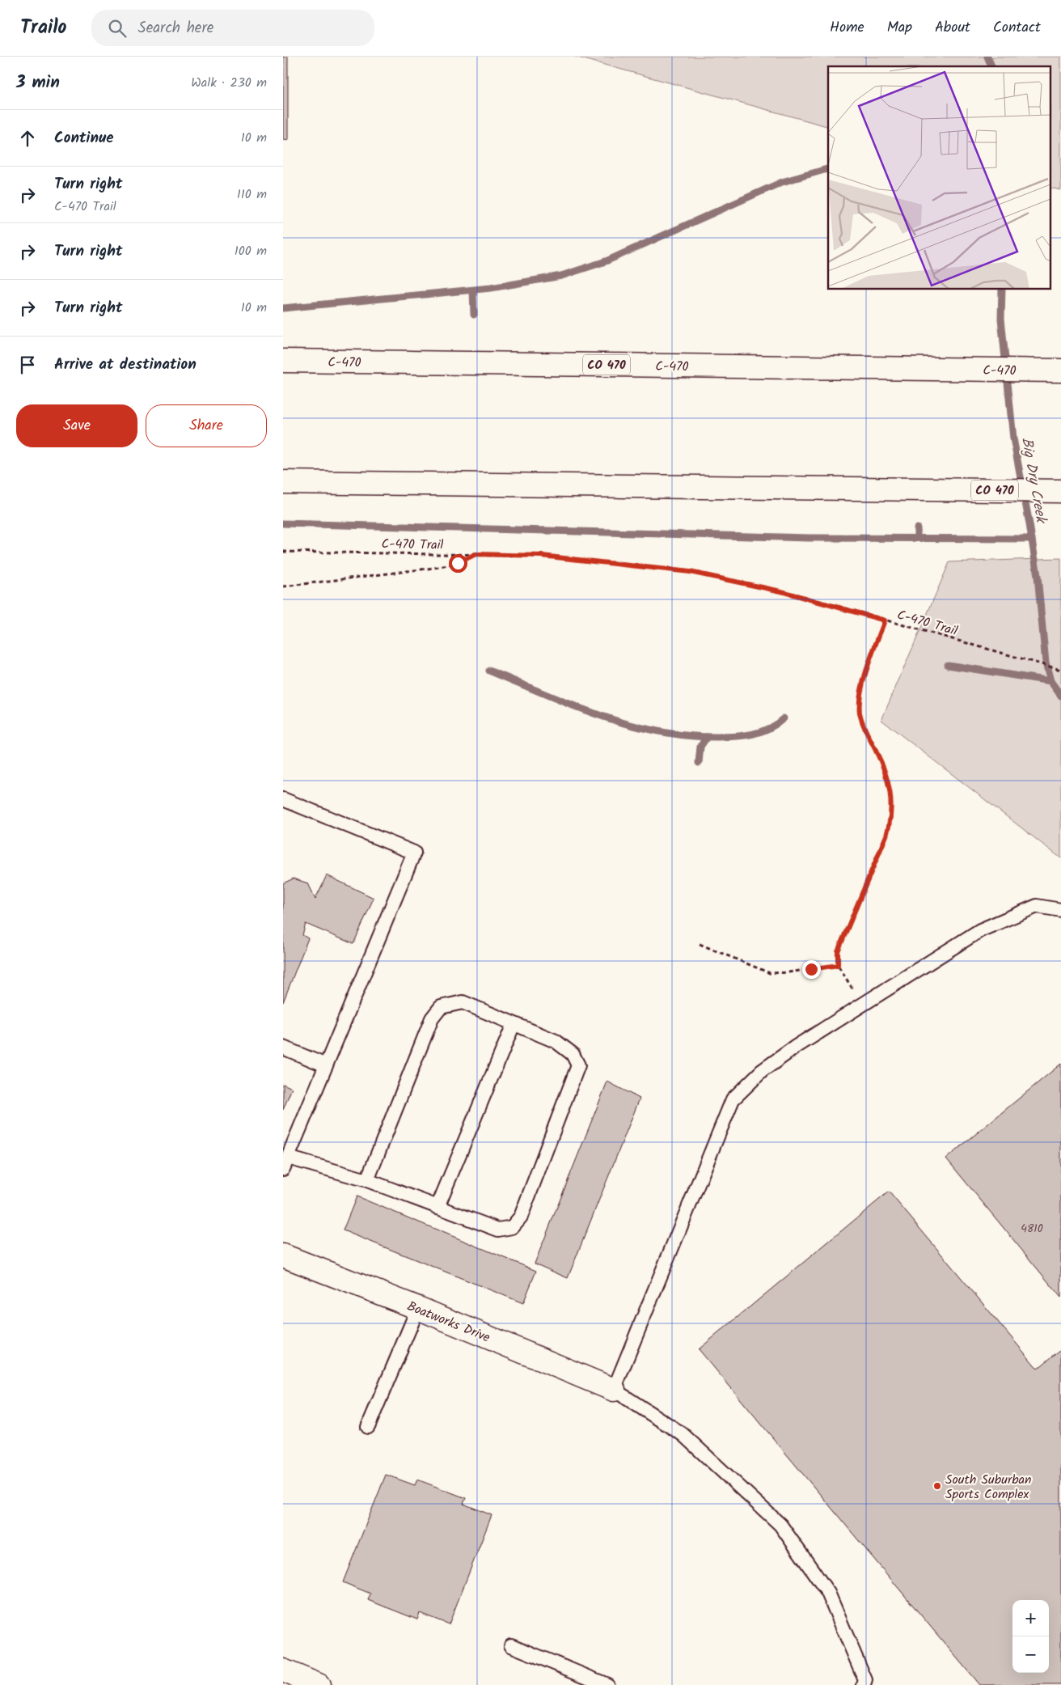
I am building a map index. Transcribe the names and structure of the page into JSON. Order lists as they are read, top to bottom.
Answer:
{
  "streets": {
    "main road": ["C-470", "CO 470", "Boatworks Drive"],
    "path": ["C-470 Trail"]
  },
  "water": ["Big Dry Creek"],
  "places": ["South Suburban Sports Complex"],
  "house_numbers": ["4810"],
  "page": {
    "header": "Trailo",
    "search": "Search here",
    "nav": [
      "Home",
      "Map",
      "About",
      "Contact"
    ],
    "heading": ["3 min", "Walk · 230 m"],
    "list": [
      ["Continue", "10 m"],
      ["Turn right", "C-470 Trail", "110 m"],
      ["Turn right", "100 m"],
      ["Turn right", "10 m"],
      "Arrive at destination"
    ],
    "buttons": ["Save", "Share"],
    "map_buttons": ["+", "−"]
  }
}
